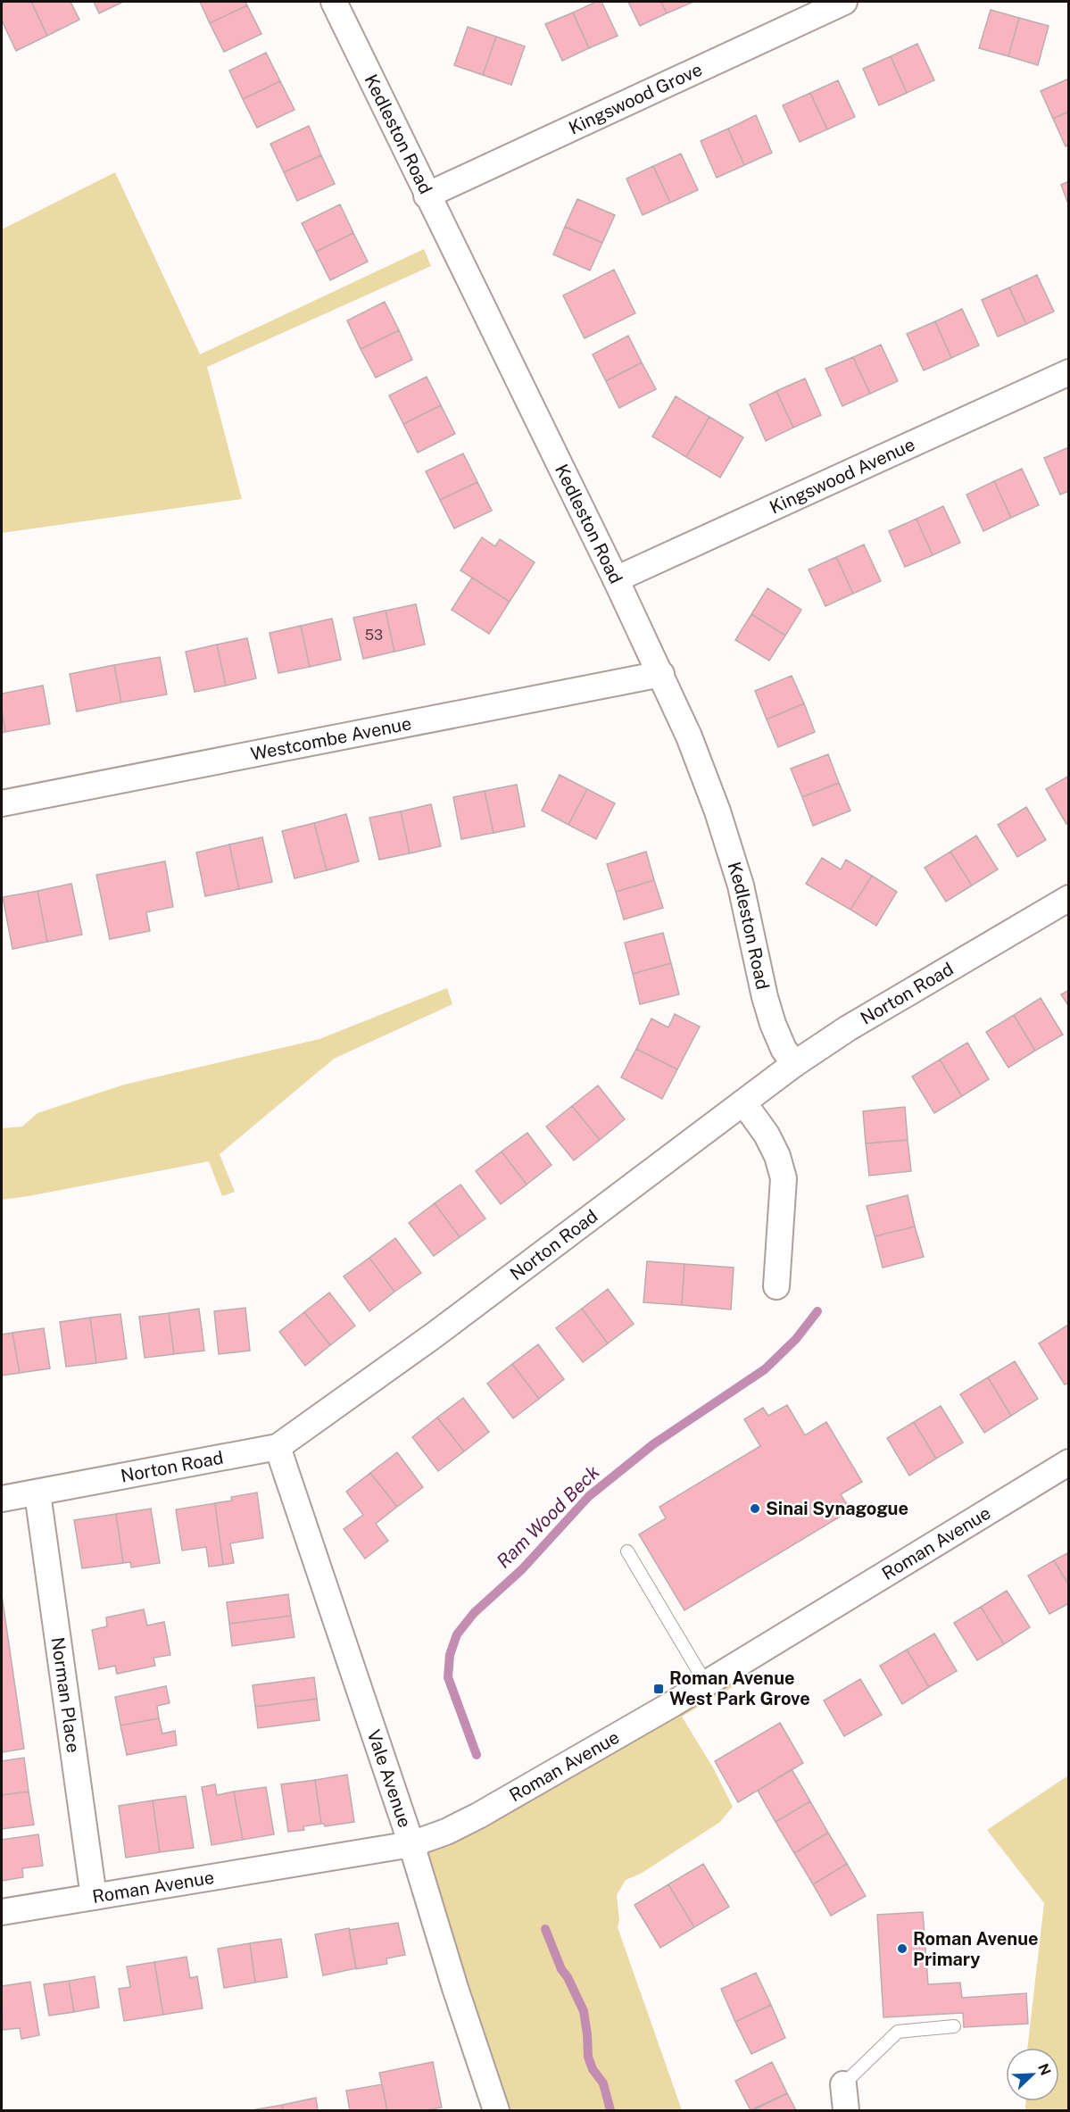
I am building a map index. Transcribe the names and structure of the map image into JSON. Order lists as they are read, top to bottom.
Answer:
{
  "streets": {
    "street": [
      "Kingswood Grove",
      "Kedleston Road",
      "Kingswood Avenue",
      "Westcombe Avenue",
      "Norton Road",
      "Roman Avenue",
      "Norman Place",
      "Vale Avenue"
    ]
  },
  "crossings": [
    ["Kingswood Grove", "Kedleston Road"],
    ["Kedleston Road", "Kingswood Avenue"],
    ["Kedleston Road", "Westcombe Avenue"],
    ["Kedleston Road", "Norton Road"],
    ["Norton Road", "Norman Place"],
    ["Norton Road", "Vale Avenue"],
    ["Roman Avenue", "Norman Place"],
    ["Roman Avenue", "Vale Avenue"]
  ],
  "water": ["Ram Wood Beck"],
  "places": {
    "other": ["Sinai Synagogue", "Roman Avenue Primary"],
    "transit": ["Roman Avenue West Park Grove"]
  },
  "house_numbers": ["53"],
  "north": "top right"
}
